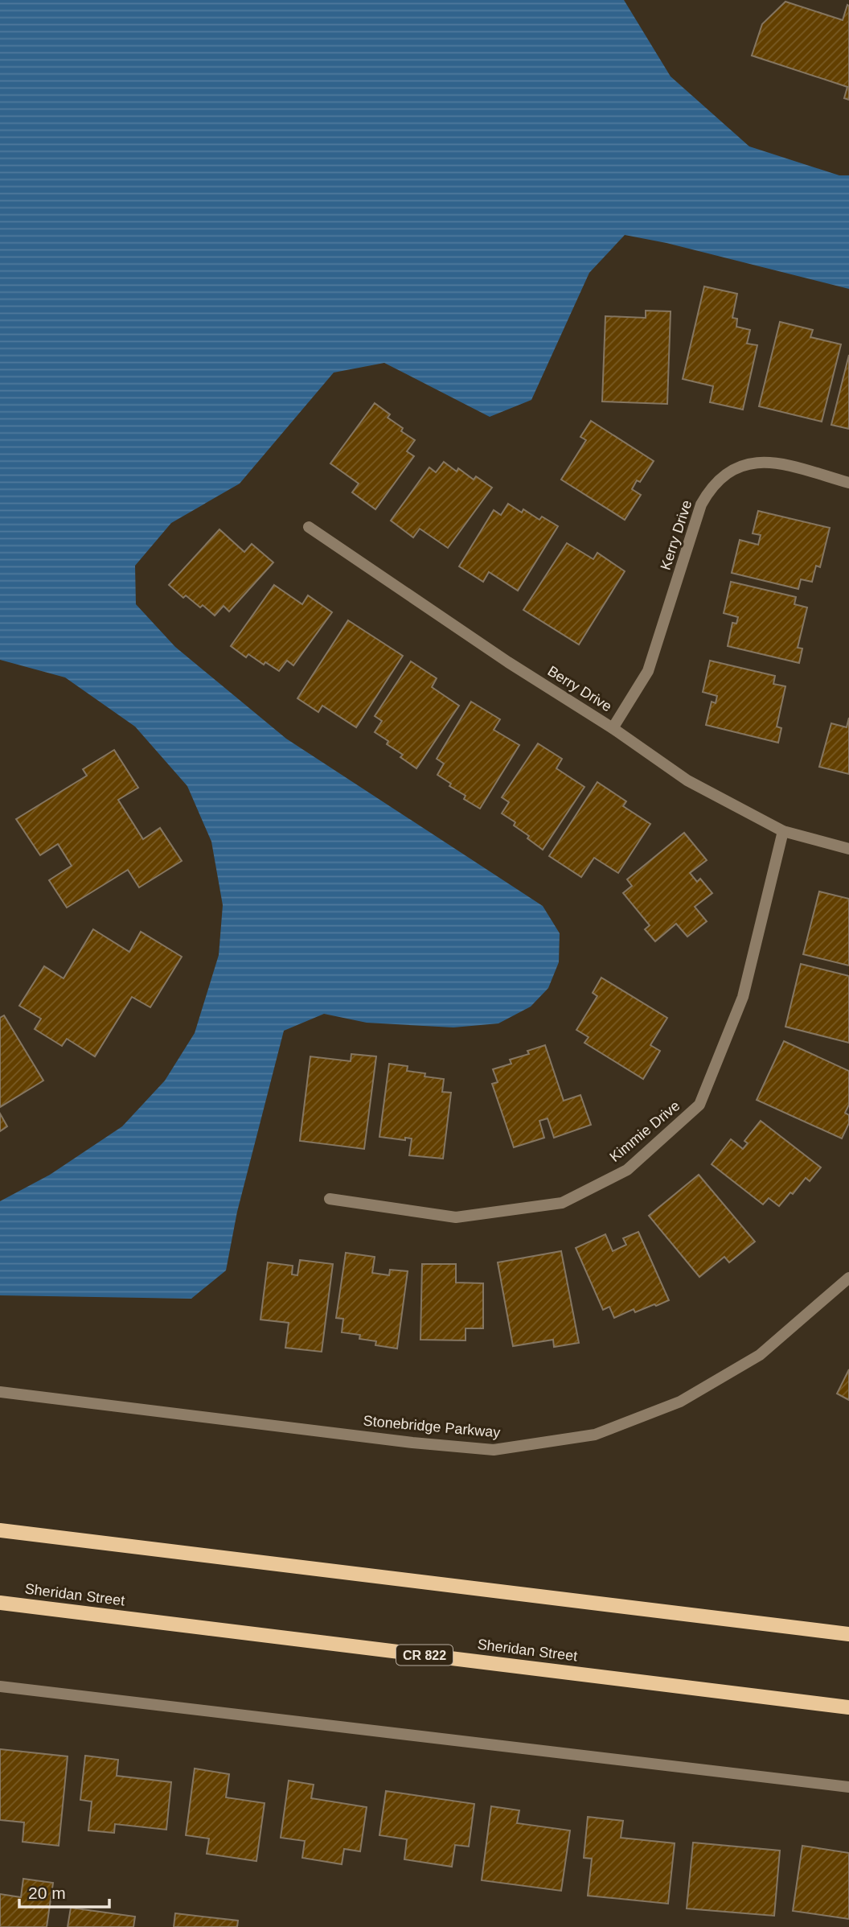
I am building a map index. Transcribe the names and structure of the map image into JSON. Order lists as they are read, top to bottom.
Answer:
{
  "streets": {
    "main road": ["Sheridan Street", "CR 822"],
    "street": [
      "Kerry Drive",
      "Berry Drive",
      "Kimmie Drive",
      "Stonebridge Parkway"
    ]
  },
  "crossings": [
    ["Kerry Drive", "Berry Drive"],
    ["Berry Drive", "Kimmie Drive"]
  ],
  "scale_bar": "20 m"
}
